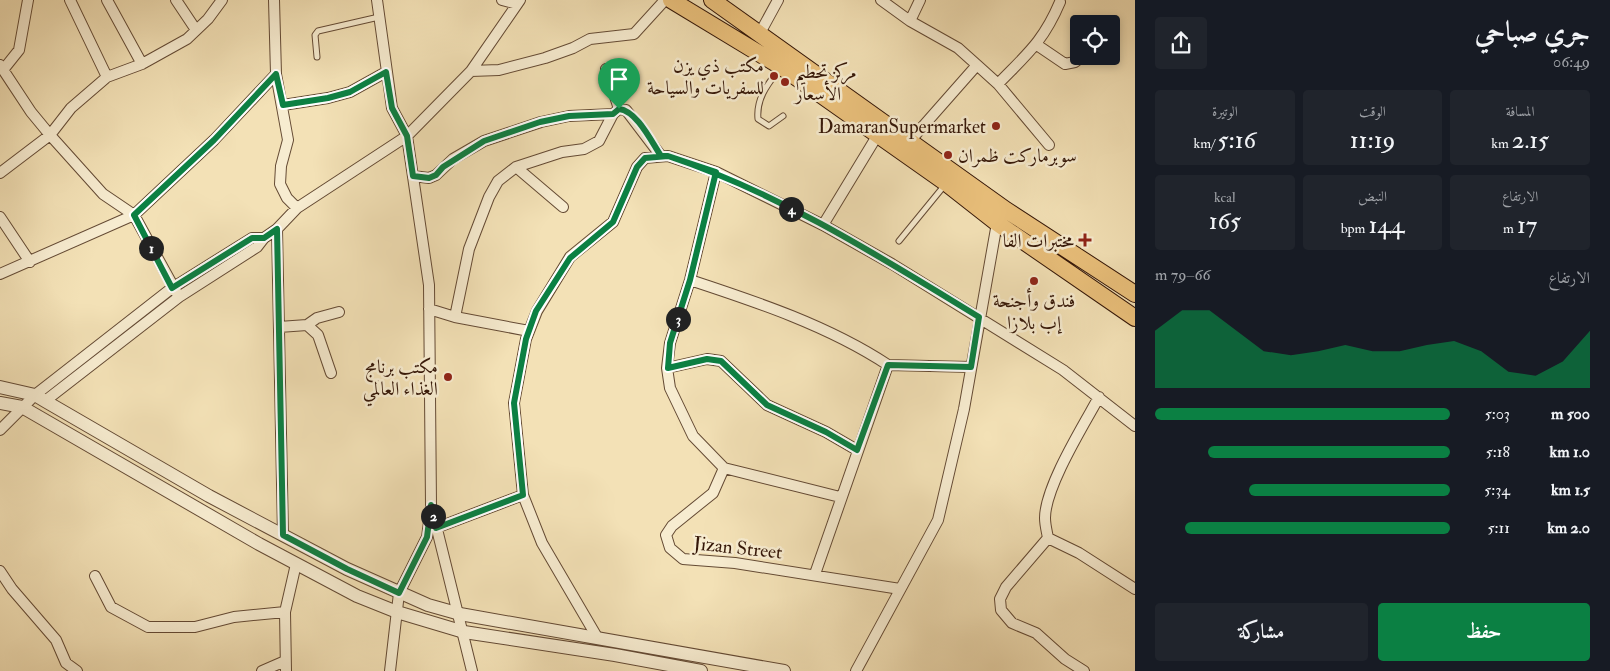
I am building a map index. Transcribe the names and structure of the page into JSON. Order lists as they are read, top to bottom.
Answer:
{
  "streets": {
    "street": ["Jizan Street"]
  },
  "places": {
    "other": [
      "مكتب ذي يزن للسفريات والسياحة",
      "مركز تحطيم الأسعار",
      "DamaranSupermarket",
      "سوبرماركت ظمران",
      "فندق وأجنحة إب بلازا",
      "مكتب برنامج الغذاء العالمي"
    ],
    "health": ["مختبرات الفا"]
  },
  "page": {
    "heading": ["جري صباحي", "06:49"],
    "stats": [
      ["المسافة", "2.15 km"],
      ["الوقت", "11:19"],
      ["الوتيرة", "5:16 /km"],
      ["الارتفاع", "17 m"],
      ["النبض", "144 bpm"],
      ["kcal", "165"]
    ],
    "pins": [
      "4",
      "1",
      "3",
      "2"
    ],
    "chart": ["الارتفاع", "66–79 m"],
    "list": [
      {
        "name": "500 m",
        "note": "5:03"
      },
      {
        "name": "1.0 km",
        "note": "5:18"
      },
      {
        "name": "1.5 km",
        "note": "5:34"
      },
      {
        "name": "2.0 km",
        "note": "5:11"
      }
    ],
    "buttons": ["حفظ", "مشاركة"]
  }
}
